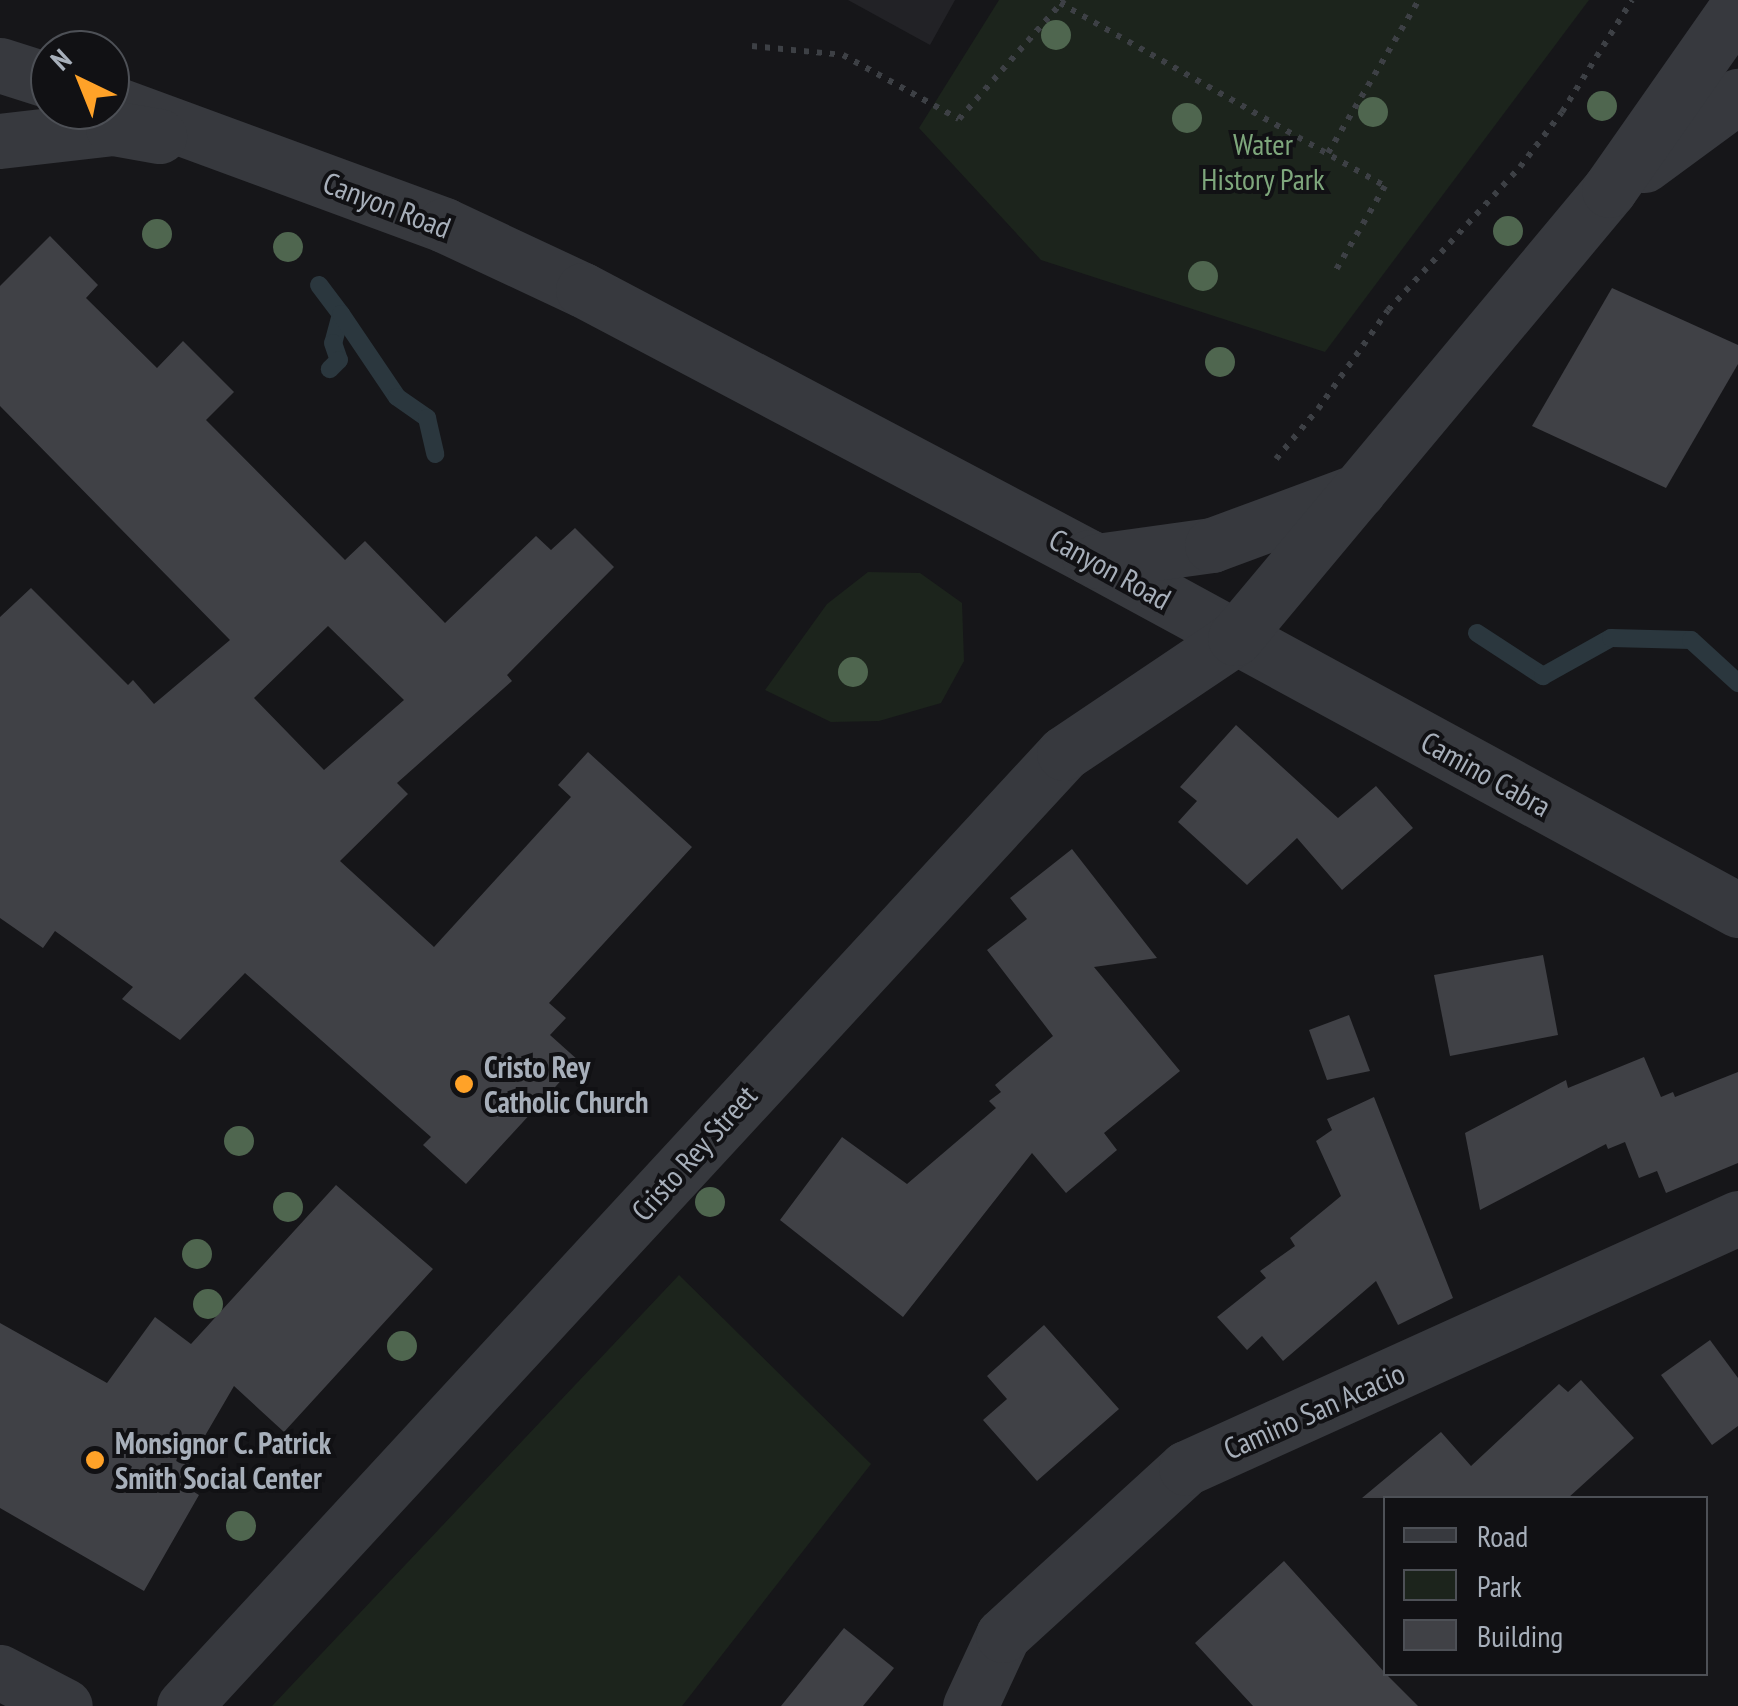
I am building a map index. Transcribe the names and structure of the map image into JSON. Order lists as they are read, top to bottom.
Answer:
{
  "streets": {
    "street": [
      "Canyon Road",
      "Camino Cabra",
      "Cristo Rey Street",
      "Camino San Acacio"
    ]
  },
  "crossings": [
    ["Canyon Road", "Camino Cabra"],
    ["Canyon Road", "Cristo Rey Street"],
    ["Camino Cabra", "Cristo Rey Street"]
  ],
  "parks": ["Water History Park"],
  "places": ["Cristo Rey Catholic Church", "Monsignor C. Patrick Smith Social Center"],
  "legend": ["Road", "Park", "Building"],
  "north": "top left"
}
